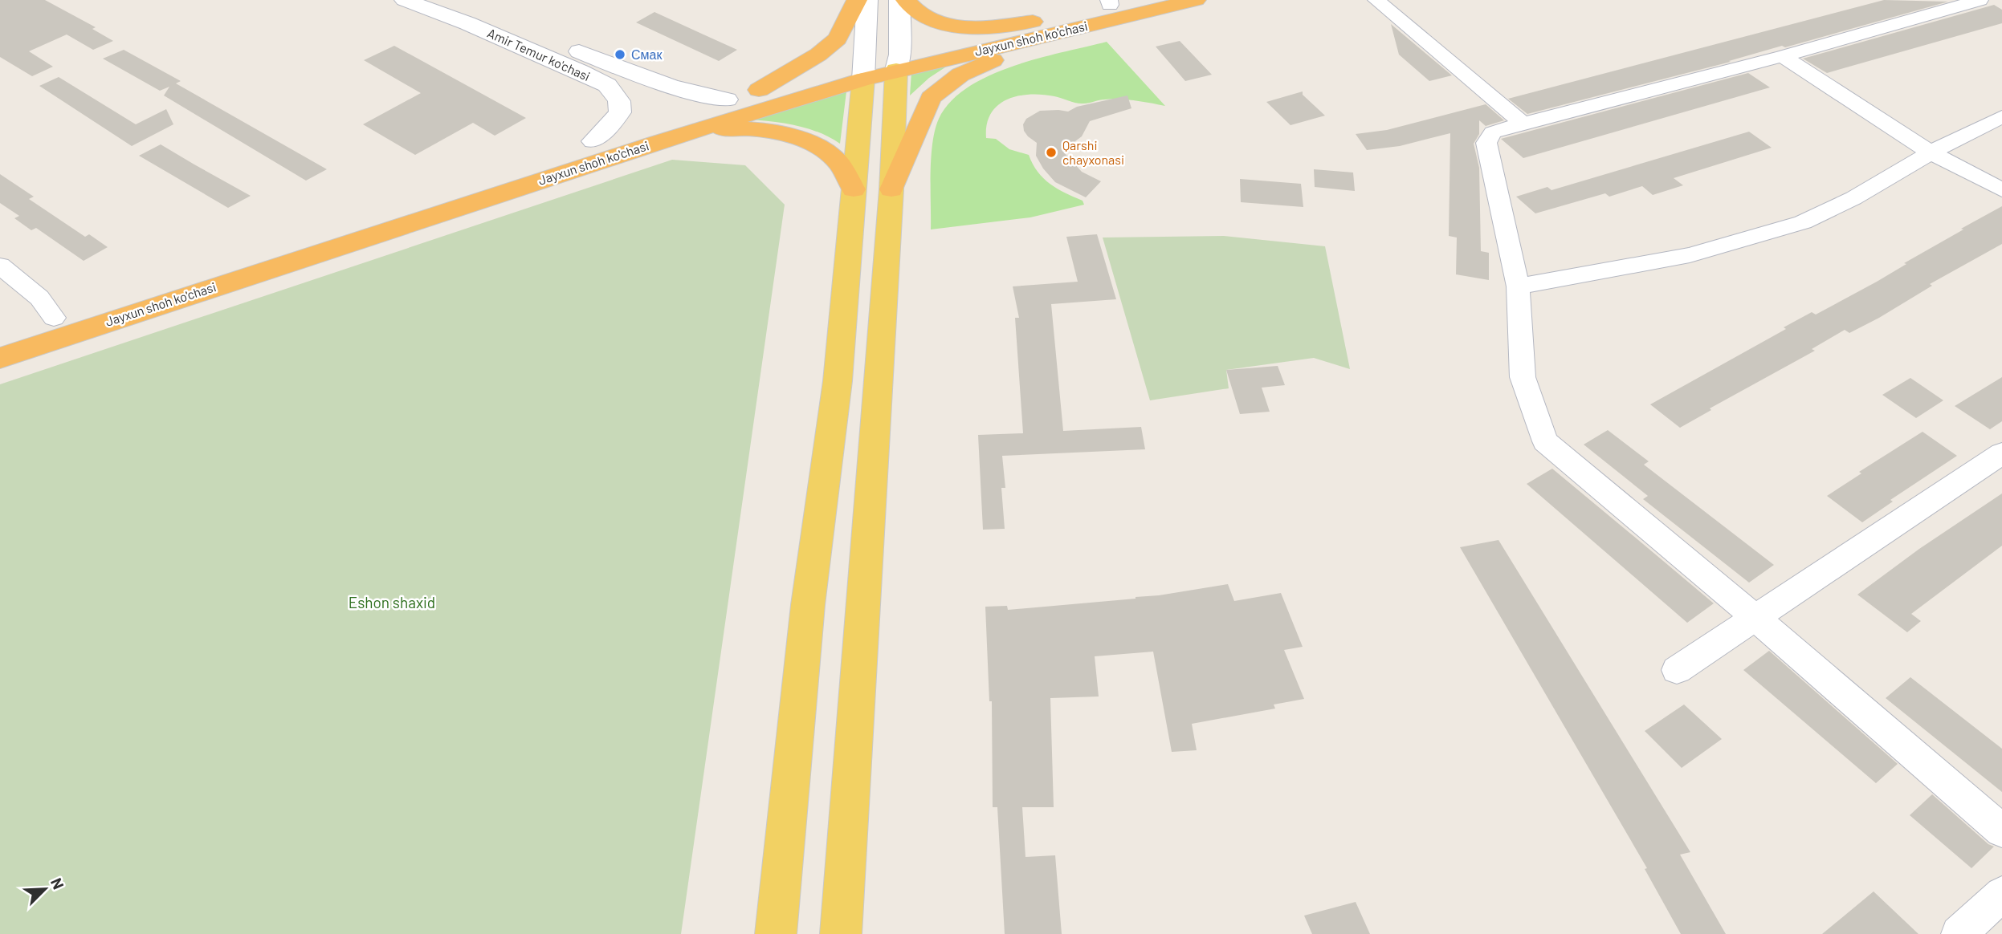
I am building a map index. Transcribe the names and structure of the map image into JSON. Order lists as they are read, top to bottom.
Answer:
{
  "streets": {
    "highway": ["Jayxun shoh ko'chasi"],
    "main road": ["Amir Temur ko'chasi"]
  },
  "crossings": [
    ["Jayxun shoh ko'chasi", "Amir Temur ko'chasi"]
  ],
  "parks": ["Eshon shaxid"],
  "places": ["Смак", "Qarshi chayxonasi"],
  "north": "top right"
}
